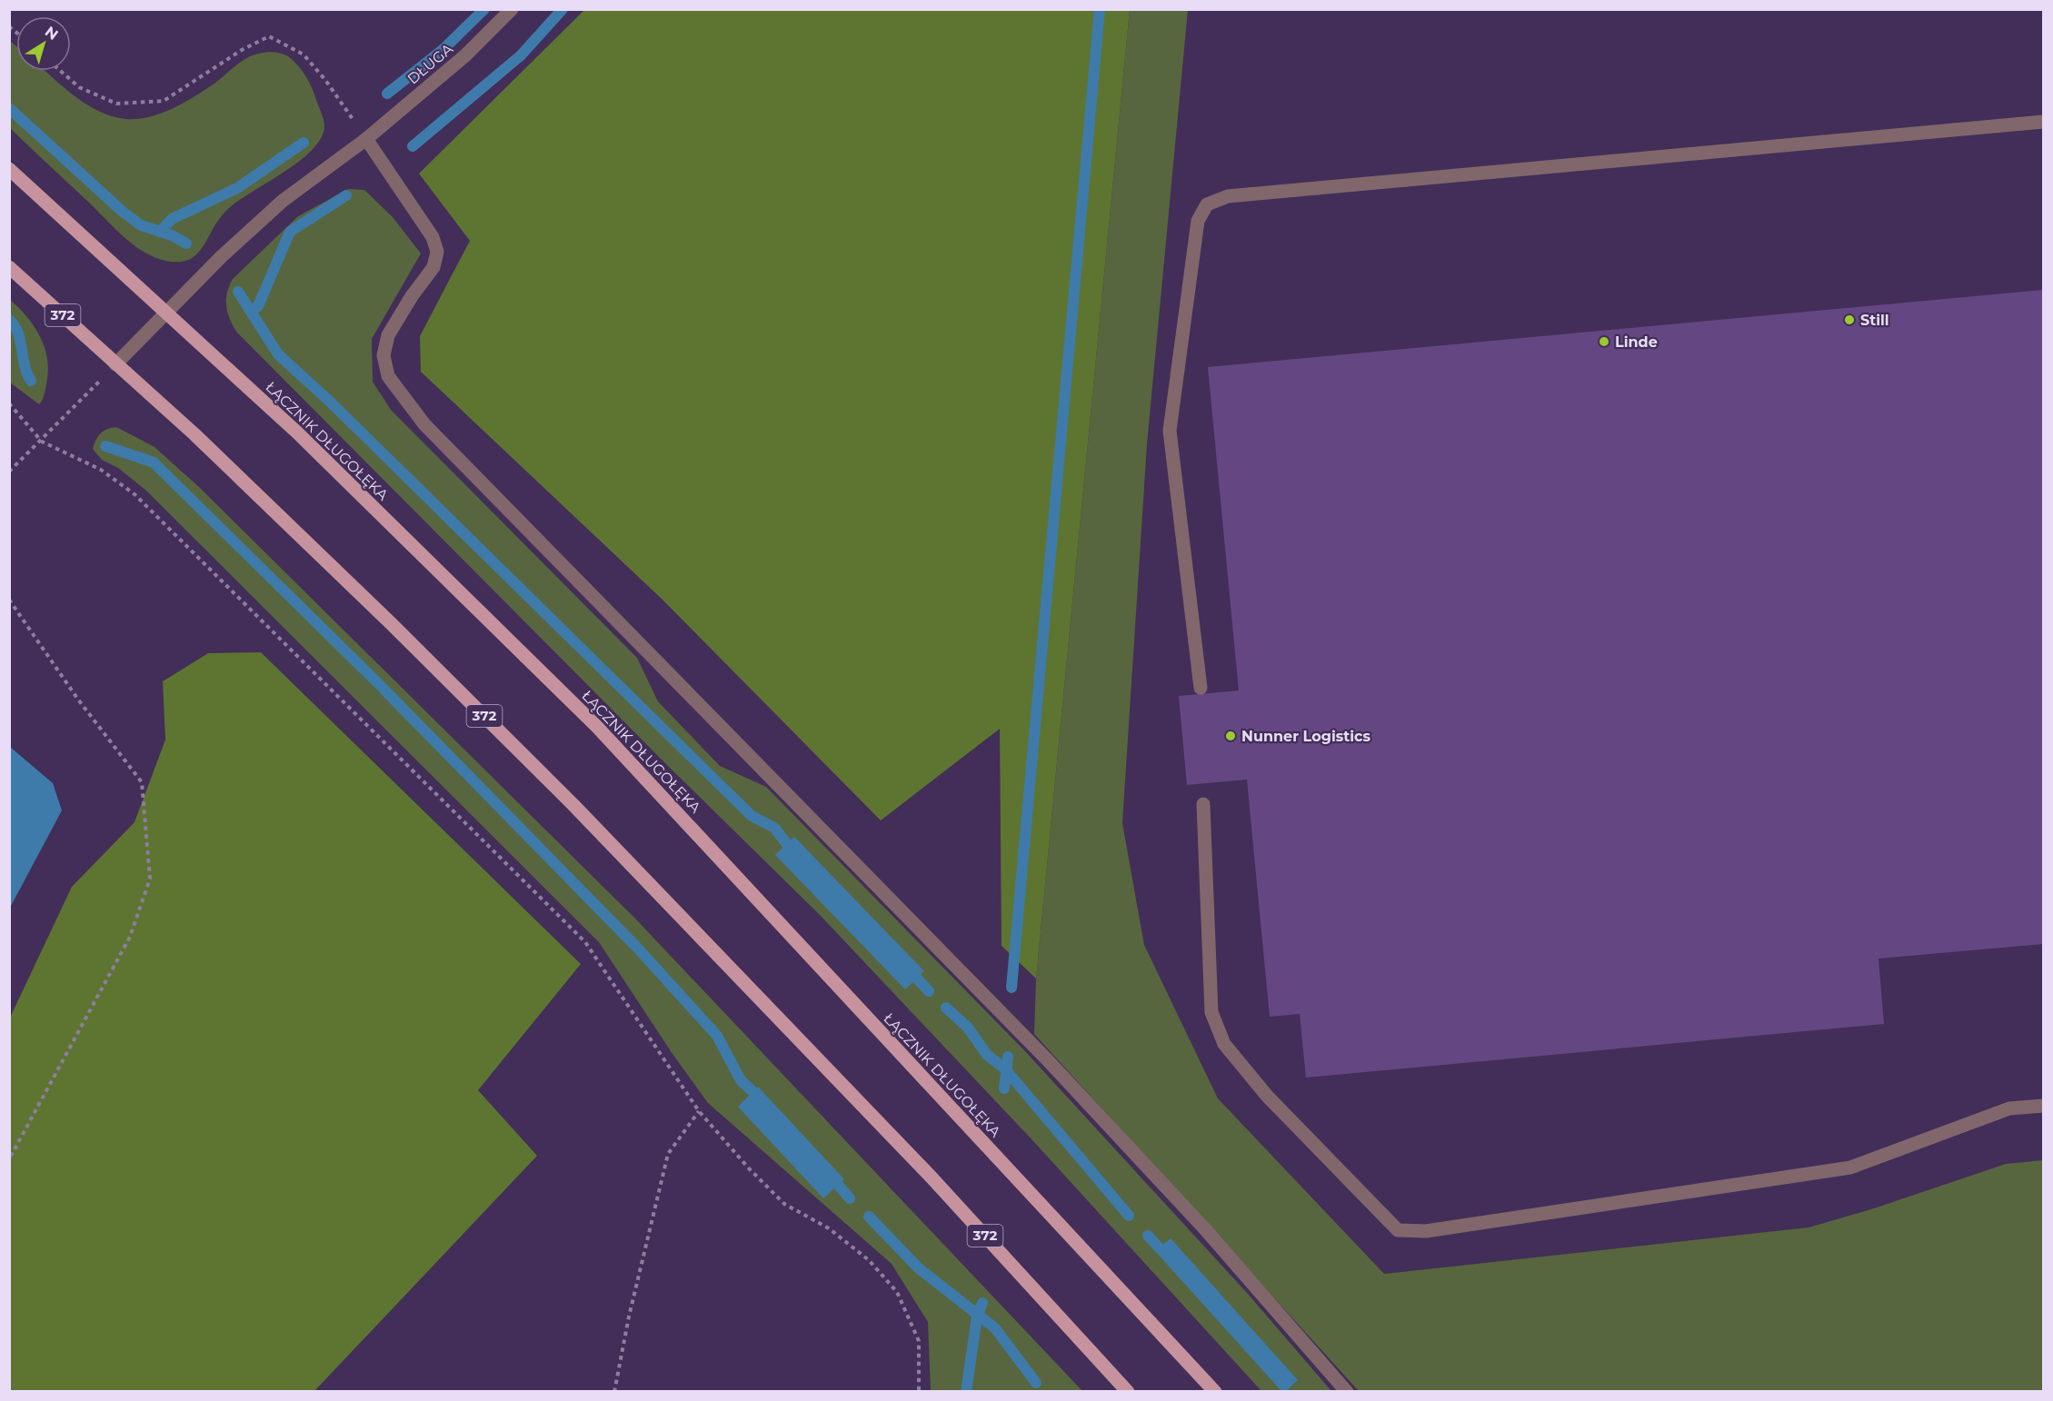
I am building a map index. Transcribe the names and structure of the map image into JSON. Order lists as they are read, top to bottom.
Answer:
{
  "streets": {
    "main road": ["372", "ŁĄCZNIK DŁUGOŁĘKA"],
    "street": ["DŁUGA"]
  },
  "crossings": [
    ["DŁUGA", "372"],
    ["DŁUGA", "ŁĄCZNIK DŁUGOŁĘKA"]
  ],
  "places": ["Still", "Linde", "Nunner Logistics"],
  "north": "top right"
}
